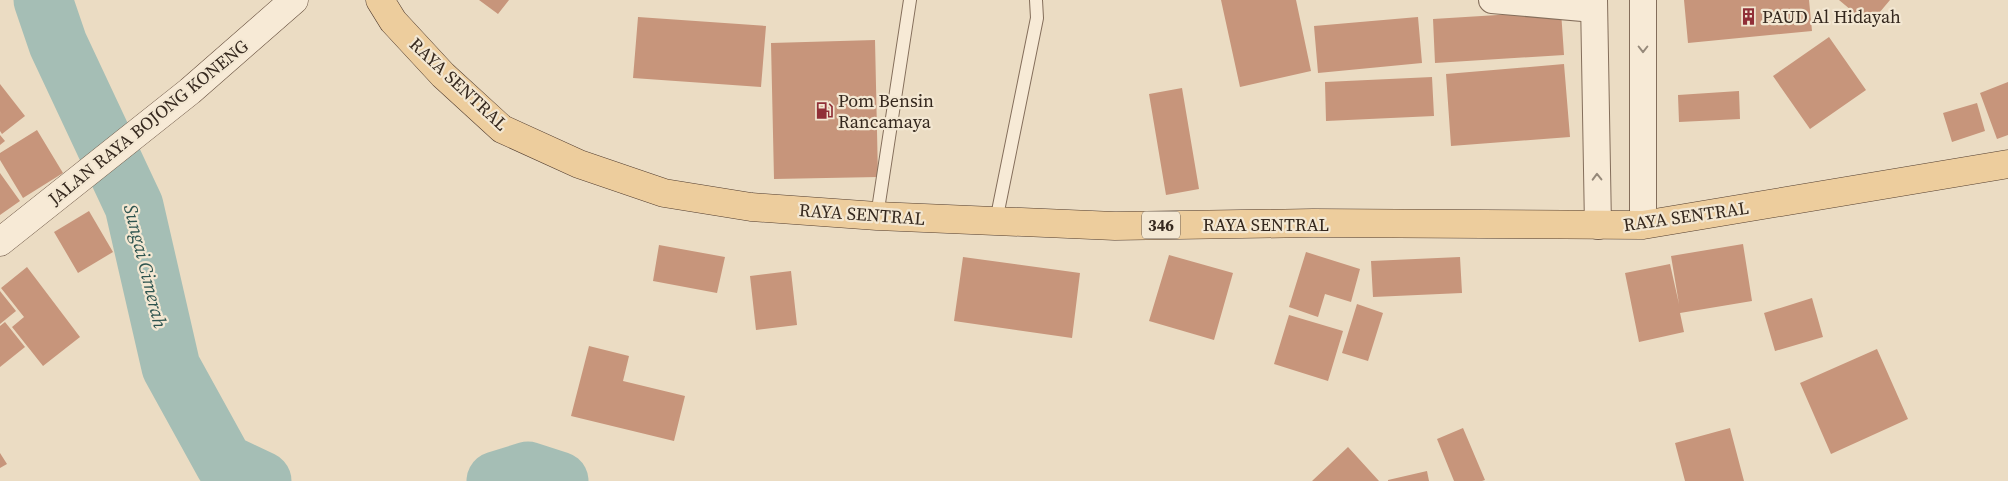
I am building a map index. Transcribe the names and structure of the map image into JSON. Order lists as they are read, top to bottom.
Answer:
{
  "streets": {
    "main road": ["RAYA SENTRAL", "JALAN RAYA BOJONG KONENG", "346"]
  },
  "water": ["Sungai Cimerah"],
  "places": {
    "building": ["PAUD Al Hidayah"],
    "fuel station": ["Pom Bensin Rancamaya"]
  }
}
